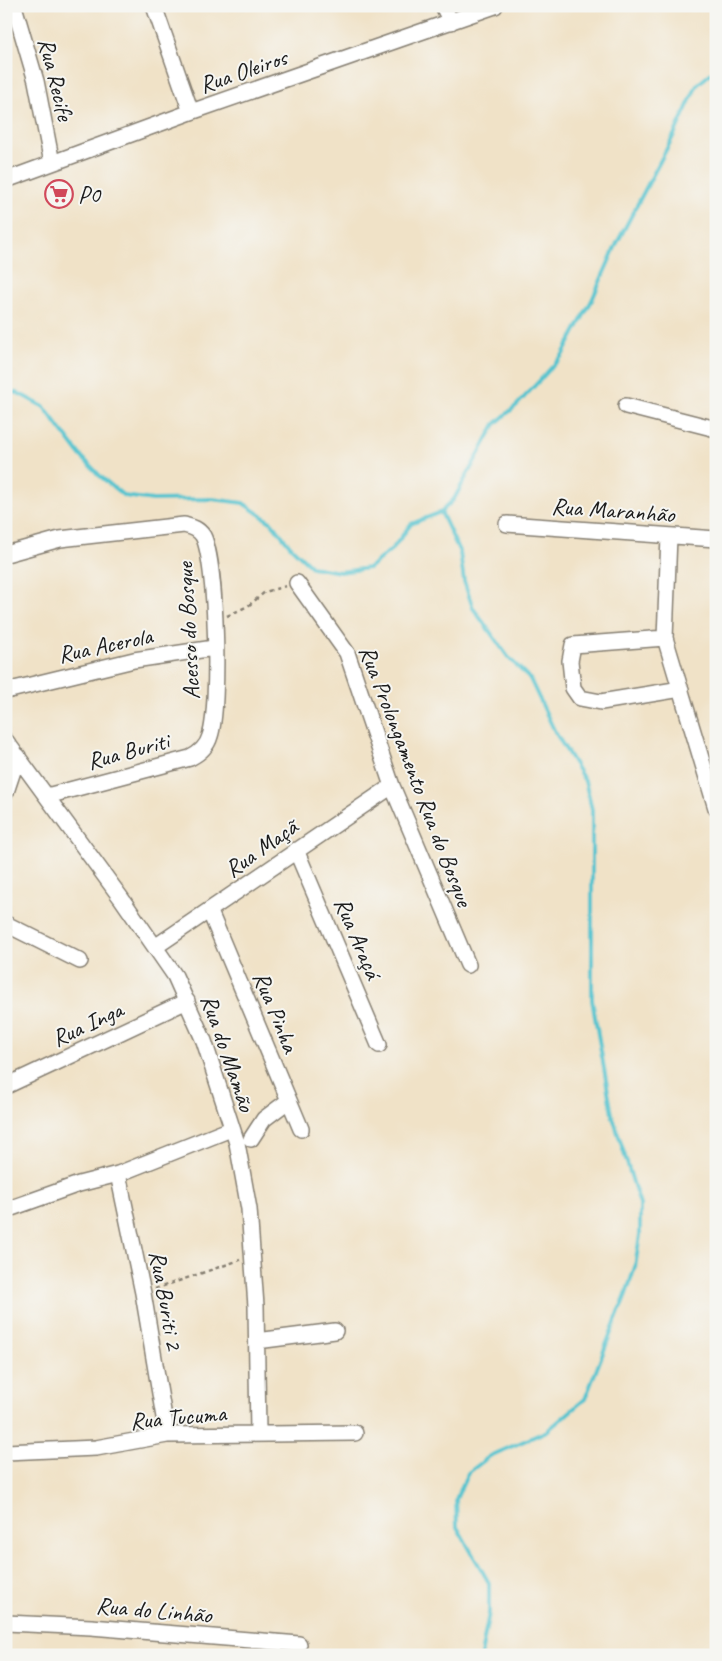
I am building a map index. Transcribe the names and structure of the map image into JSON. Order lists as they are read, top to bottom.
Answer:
{
  "streets": {
    "street": [
      "Rua Oleiros",
      "Rua Recife",
      "Rua Maranhão",
      "Acesso do Bosque",
      "Rua Acerola",
      "Rua Buriti",
      "Rua Prolongamento Rua do Bosque",
      "Rua Maçã",
      "Rua Araçá",
      "Rua Pinha",
      "Rua Inga",
      "Rua do Mamão",
      "Rua Buriti 2",
      "Rua Tucuma",
      "Rua do Linhão"
    ]
  },
  "crossings": [
    ["Rua Oleiros", "Rua Recife"],
    ["Acesso do Bosque", "Rua Acerola"],
    ["Acesso do Bosque", "Rua Buriti"],
    ["Rua Buriti", "Rua do Mamão"],
    ["Rua Prolongamento Rua do Bosque", "Rua Maçã"],
    ["Rua Maçã", "Rua Araçá"],
    ["Rua Maçã", "Rua Pinha"],
    ["Rua Maçã", "Rua do Mamão"],
    ["Rua Inga", "Rua do Mamão"],
    ["Rua do Mamão", "Rua Tucuma"],
    ["Rua Buriti 2", "Rua Tucuma"]
  ],
  "places": {
    "supermarket": ["P0"]
  }
}
